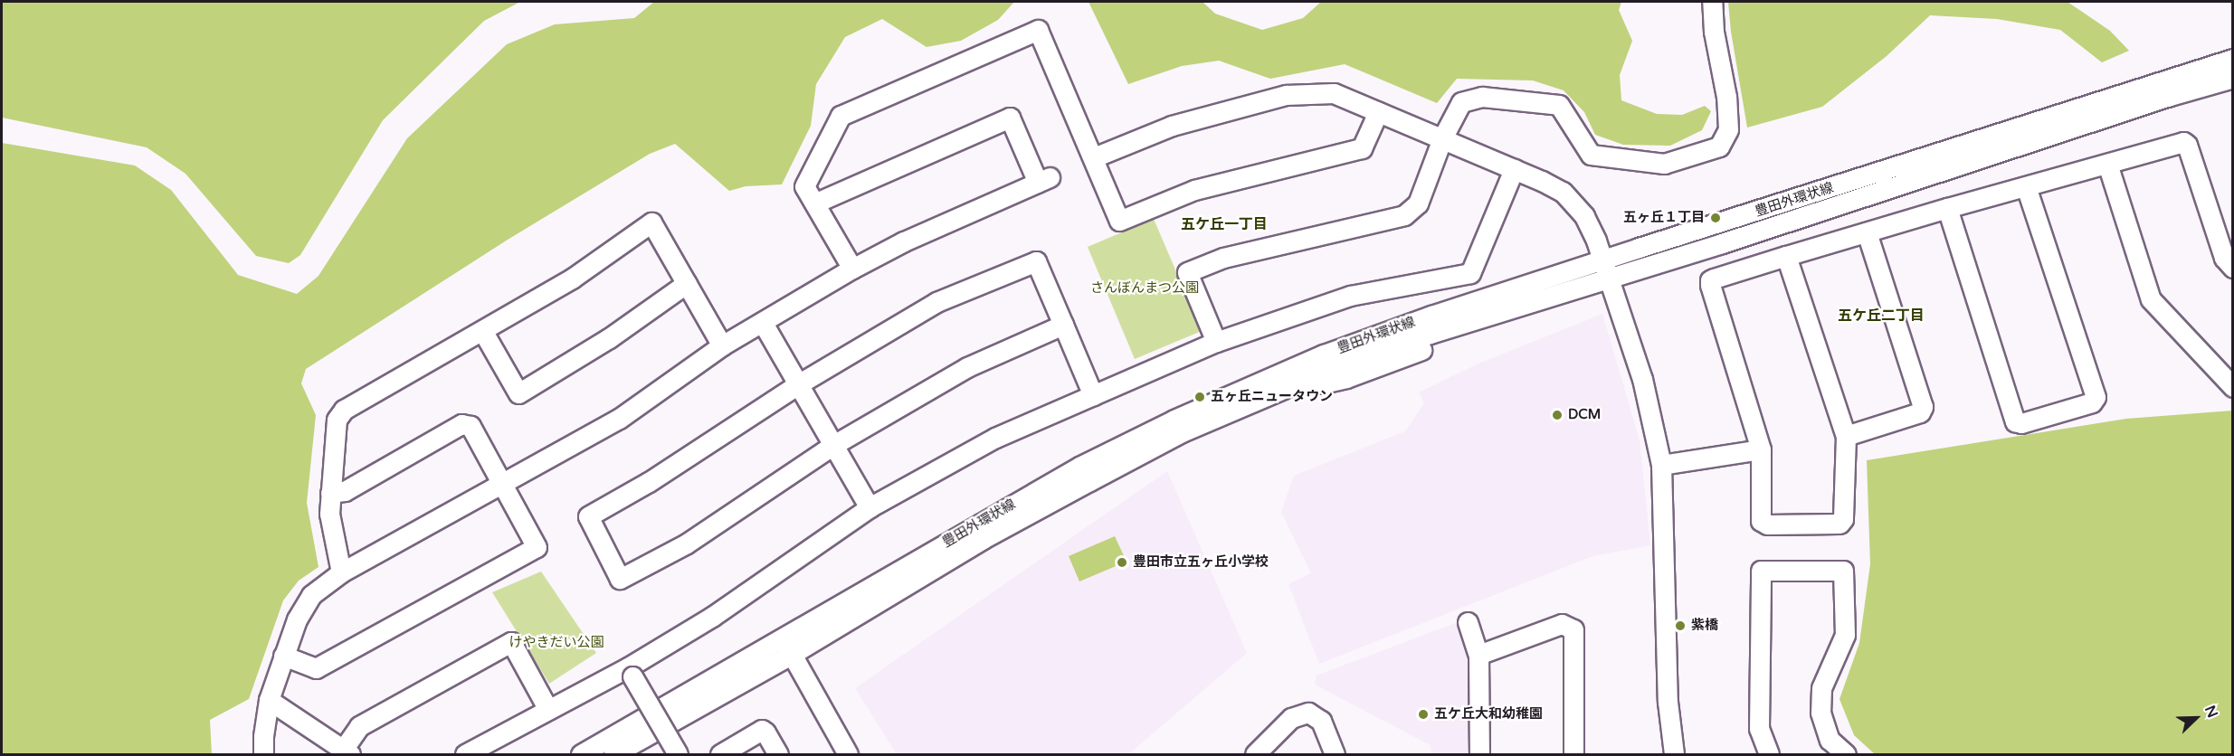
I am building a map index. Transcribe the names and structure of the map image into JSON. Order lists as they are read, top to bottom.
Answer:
{
  "streets": {
    "street": ["豊田外環状線"]
  },
  "districts": ["五ケ丘一丁目", "五ケ丘二丁目"],
  "parks": ["さんぼんまつ公園", "けやきだい公園"],
  "places": [
    "五ヶ丘１丁目",
    "五ヶ丘ニュータウン",
    "DCM",
    "豊田市立五ヶ丘小学校",
    "紫橋",
    "五ケ丘大和幼稚園"
  ],
  "north": "top right"
}
